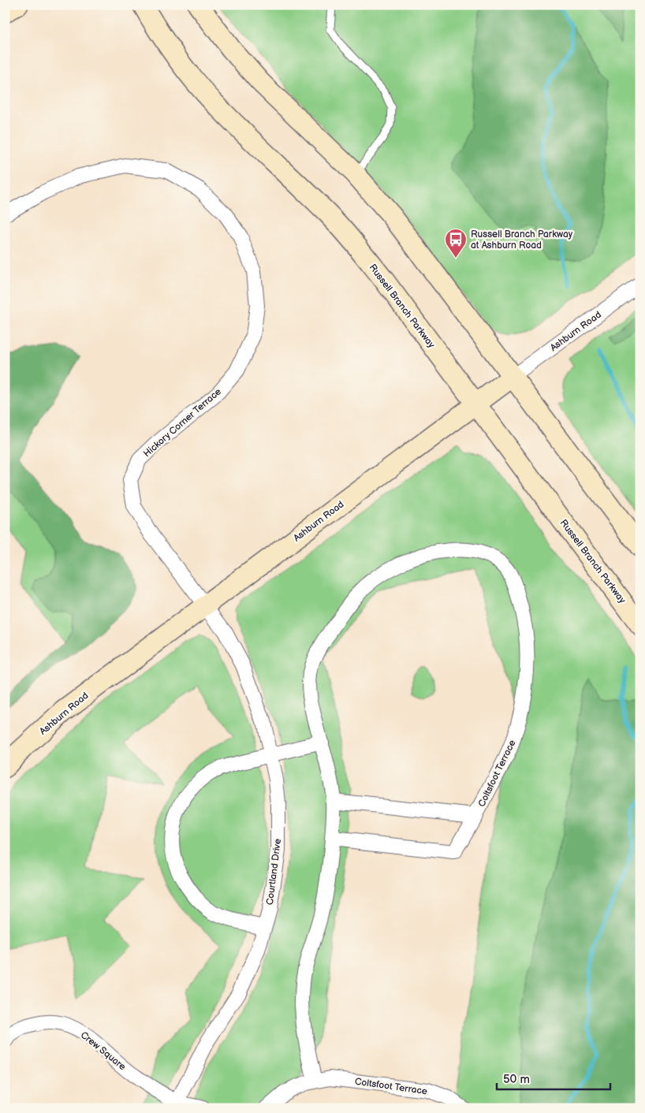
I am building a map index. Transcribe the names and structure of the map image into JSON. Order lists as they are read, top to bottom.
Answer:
{
  "streets": {
    "main road": ["Russell Branch Parkway", "Ashburn Road"],
    "street": [
      "Hickory Corner Terrace",
      "Coltsfoot Terrace",
      "Courtland Drive",
      "Crew Square"
    ]
  },
  "crossings": [
    ["Russell Branch Parkway", "Ashburn Road"],
    ["Ashburn Road", "Hickory Corner Terrace"],
    ["Ashburn Road", "Courtland Drive"],
    ["Hickory Corner Terrace", "Courtland Drive"],
    ["Courtland Drive", "Crew Square"]
  ],
  "places": {
    "bus stop": ["Russell Branch Parkway at Ashburn Road"]
  },
  "scale_bar": "50 m"
}
